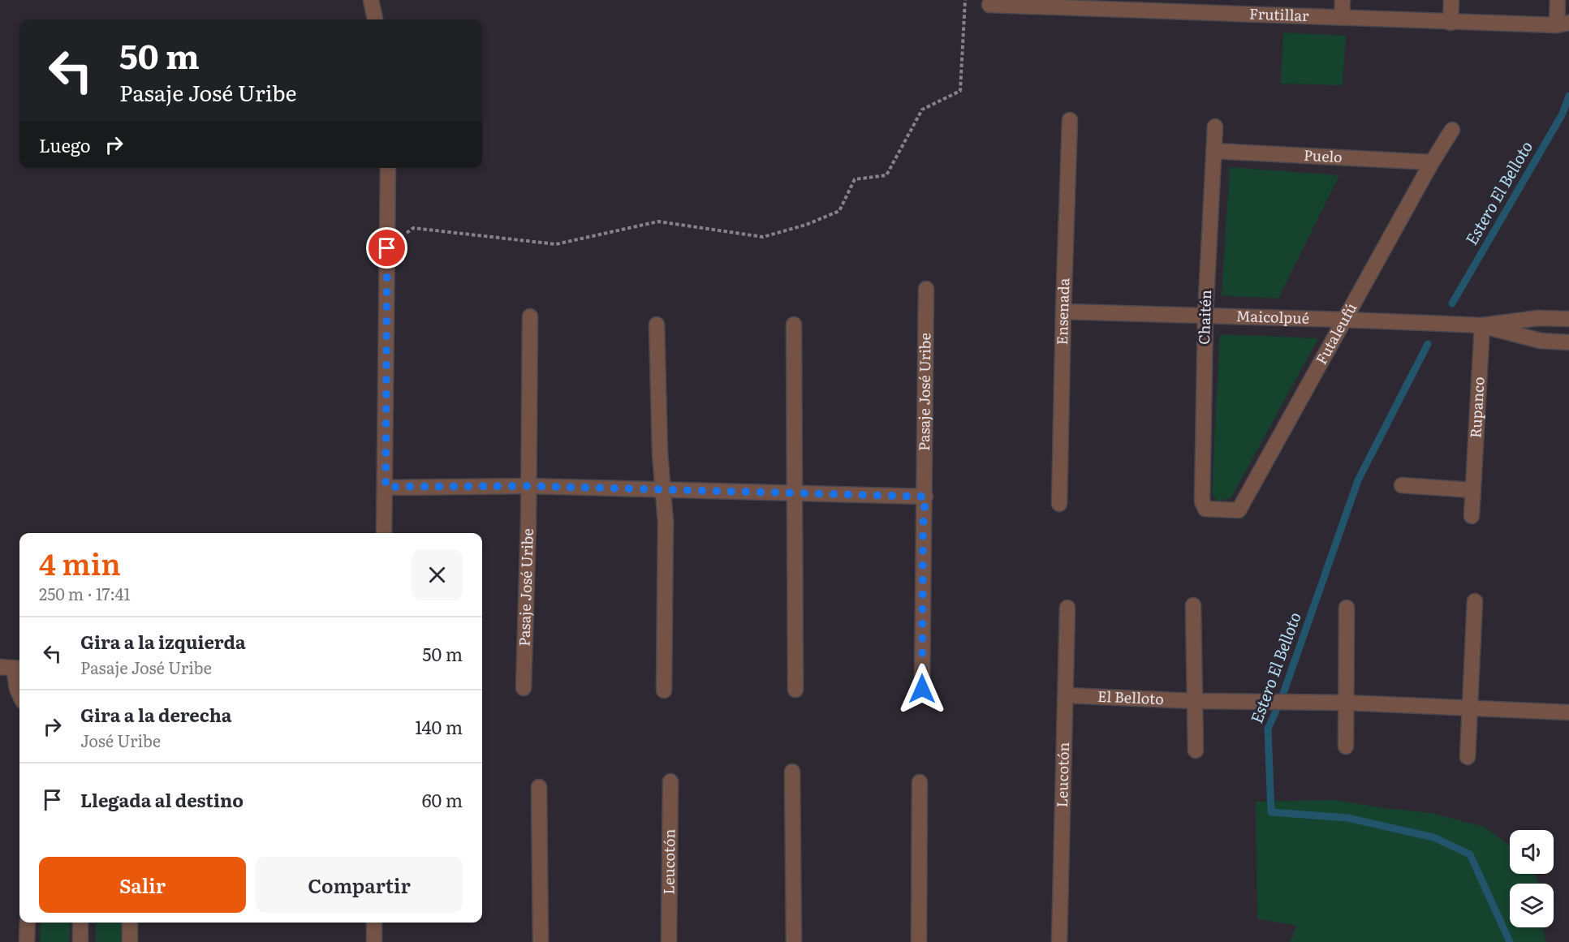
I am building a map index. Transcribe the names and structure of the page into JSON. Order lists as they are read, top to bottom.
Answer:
{
  "streets": {
    "street": [
      "Frutillar",
      "Puelo",
      "Ensenada",
      "Chaitén",
      "Maicolpué",
      "Futaleufú",
      "Pasaje José Uribe",
      "Rupanco",
      "El Belloto",
      "Leucotón"
    ]
  },
  "crossings": [
    ["Puelo", "Chaitén"],
    ["Puelo", "Futaleufú"],
    ["Ensenada", "Maicolpué"],
    ["Chaitén", "Maicolpué"],
    ["Chaitén", "Futaleufú"],
    ["Maicolpué", "Futaleufú"],
    ["Maicolpué", "Rupanco"],
    ["El Belloto", "Leucotón"]
  ],
  "water": ["Estero El Belloto"],
  "page": {
    "turn": ["50 m", "Pasaje José Uribe"],
    "then": "Luego",
    "heading": ["4 min", "250 m · 17:41"],
    "list": [
      {
        "name": "Gira a la izquierda",
        "note": "Pasaje José Uribe",
        "value": "50 m"
      },
      {
        "name": "Gira a la derecha",
        "note": "José Uribe",
        "value": "140 m"
      },
      {
        "name": "Llegada al destino",
        "value": "60 m"
      }
    ],
    "buttons": ["Salir", "Compartir"]
  }
}
